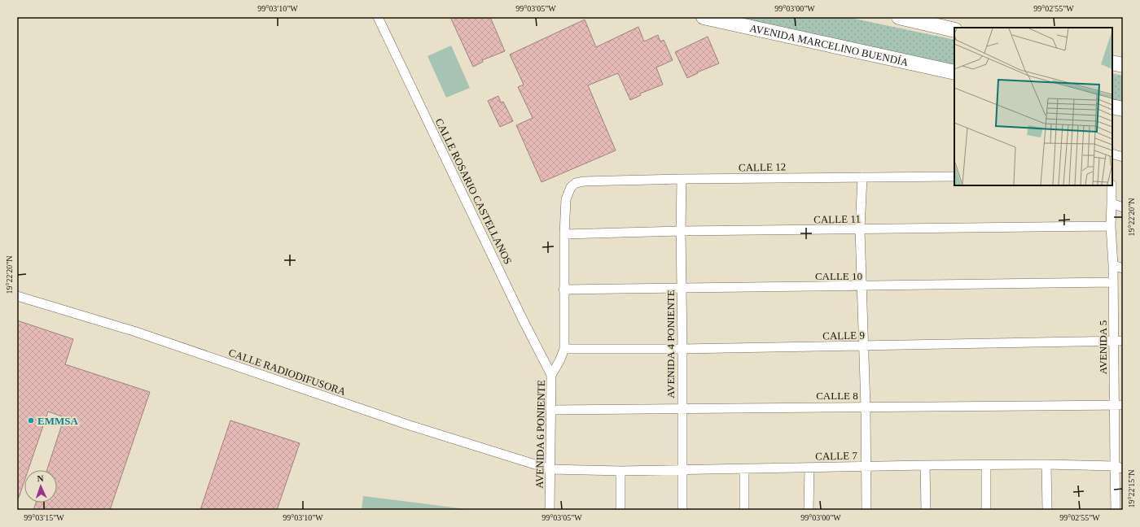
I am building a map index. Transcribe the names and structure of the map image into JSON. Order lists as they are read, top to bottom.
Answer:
{
  "streets": {
    "main road": ["AVENIDA MARCELINO BUENDÍA"],
    "street": [
      "CALLE 12",
      "CALLE ROSARIO CASTELLANOS",
      "CALLE 11",
      "CALLE 10",
      "CALLE 9",
      "AVENIDA 4 PONIENTE",
      "AVENIDA 5",
      "CALLE RADIODIFUSORA",
      "CALLE 8",
      "AVENIDA 6 PONIENTE",
      "CALLE 7"
    ]
  },
  "crossings": [
    ["CALLE 12", "AVENIDA 4 PONIENTE"],
    ["CALLE 12", "AVENIDA 6 PONIENTE"],
    ["CALLE ROSARIO CASTELLANOS", "AVENIDA 6 PONIENTE"],
    ["CALLE 11", "AVENIDA 4 PONIENTE"],
    ["CALLE 11", "AVENIDA 5"],
    ["CALLE 11", "AVENIDA 6 PONIENTE"],
    ["CALLE 10", "AVENIDA 4 PONIENTE"],
    ["CALLE 10", "AVENIDA 5"],
    ["CALLE 10", "AVENIDA 6 PONIENTE"],
    ["CALLE 9", "AVENIDA 4 PONIENTE"],
    ["CALLE 9", "AVENIDA 5"],
    ["CALLE 9", "AVENIDA 6 PONIENTE"],
    ["AVENIDA 4 PONIENTE", "CALLE 8"],
    ["AVENIDA 4 PONIENTE", "CALLE 7"],
    ["AVENIDA 5", "CALLE 8"],
    ["AVENIDA 5", "CALLE 7"],
    ["CALLE RADIODIFUSORA", "AVENIDA 6 PONIENTE"],
    ["CALLE RADIODIFUSORA", "CALLE 7"],
    ["CALLE 8", "AVENIDA 6 PONIENTE"],
    ["AVENIDA 6 PONIENTE", "CALLE 7"]
  ],
  "places": ["EMMSA"],
  "north": "top",
  "coordinates": [
    "99°03'10\"W",
    "99°03'05\"W",
    "99°03'00\"W",
    "99°02'55\"W",
    "19°22'20\"N",
    "19°22'15\"N",
    "99°03'15\"W"
  ]
}
